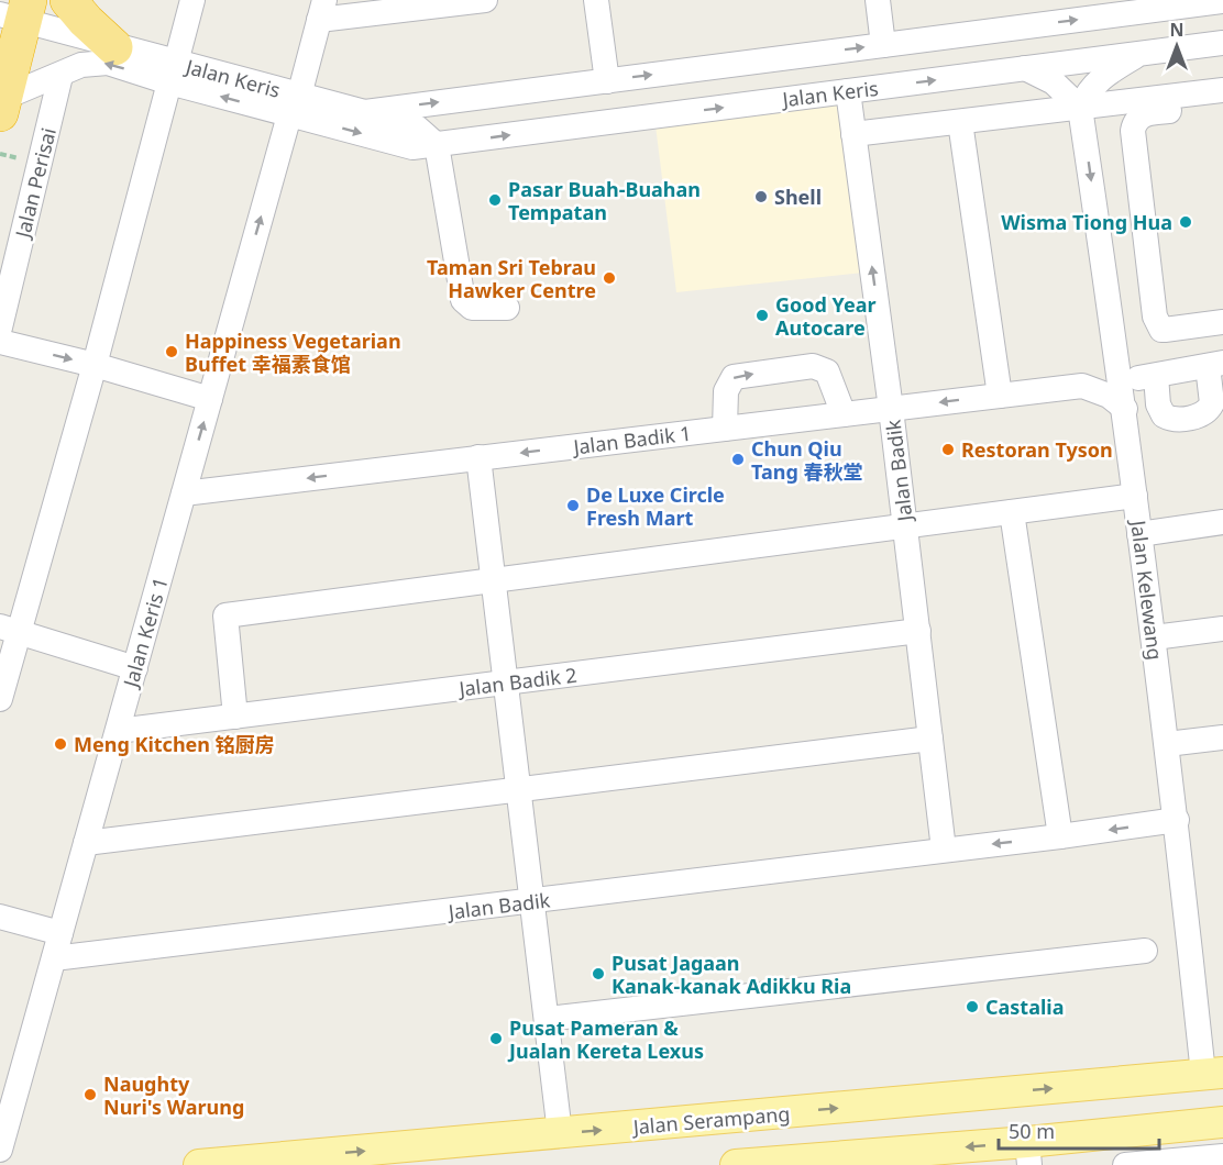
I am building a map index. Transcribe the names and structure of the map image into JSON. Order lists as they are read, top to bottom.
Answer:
{
  "streets": {
    "main road": ["Jalan Serampang"],
    "street": [
      "Jalan Keris",
      "Jalan Perisai",
      "Jalan Badik 1",
      "Jalan Badik",
      "Jalan Kelewang",
      "Jalan Keris 1",
      "Jalan Badik 2"
    ]
  },
  "crossings": [
    ["Jalan Keris", "Jalan Perisai"],
    ["Jalan Keris", "Jalan Badik"],
    ["Jalan Keris", "Jalan Keris 1"],
    ["Jalan Badik 1", "Jalan Badik"],
    ["Jalan Badik 1", "Jalan Keris 1"],
    ["Jalan Badik", "Jalan Kelewang"],
    ["Jalan Badik", "Jalan Keris 1"],
    ["Jalan Badik", "Jalan Badik 2"],
    ["Jalan Kelewang", "Jalan Serampang"],
    ["Jalan Keris 1", "Jalan Badik 2"]
  ],
  "places": [
    "Shell",
    "Pasar Buah-Buahan Tempatan",
    "Wisma Tiong Hua",
    "Taman Sri Tebrau Hawker Centre",
    "Good Year Autocare",
    "Happiness Vegetarian Buffet 幸福素食馆",
    "Restoran Tyson",
    "Chun Qiu Tang 春秋堂",
    "De Luxe Circle Fresh Mart",
    "Meng Kitchen 铭厨房",
    "Pusat Jagaan Kanak-kanak Adikku Ria",
    "Castalia",
    "Pusat Pameran & Jualan Kereta Lexus",
    "Naughty Nuri's Warung"
  ],
  "scale_bar": "50 m",
  "north": "top"
}
